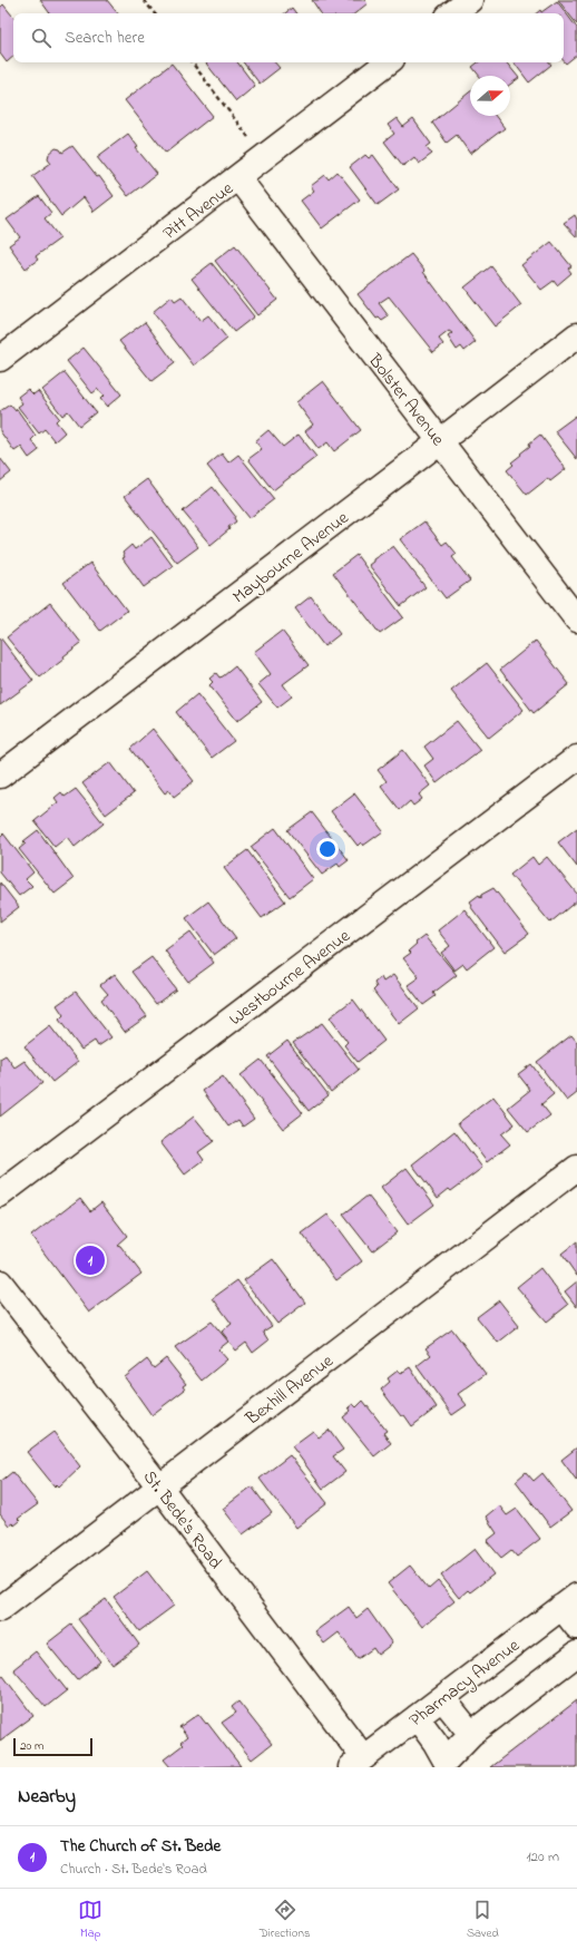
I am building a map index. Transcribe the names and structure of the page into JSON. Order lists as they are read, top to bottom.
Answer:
{
  "streets": {
    "street": [
      "Pitt Avenue",
      "Bolster Avenue",
      "Maybourne Avenue",
      "Westbourne Avenue",
      "Bexhill Avenue",
      "St. Bede's Road",
      "Pharmacy Avenue"
    ]
  },
  "crossings": [
    ["Pitt Avenue", "Bolster Avenue"],
    ["Bolster Avenue", "Maybourne Avenue"],
    ["Bexhill Avenue", "St. Bede's Road"],
    ["St. Bede's Road", "Pharmacy Avenue"]
  ],
  "scale_bar": "20 m",
  "north": "right",
  "page": {
    "search": "Search here",
    "pins": "1",
    "scale": "20 m",
    "heading": "Nearby",
    "list": [
      {
        "mark": "1",
        "name": "The Church of St. Bede",
        "note": "Church · St. Bede's Road",
        "value": "120 m"
      }
    ],
    "nav": ["Map", "Directions", "Saved"]
  }
}
